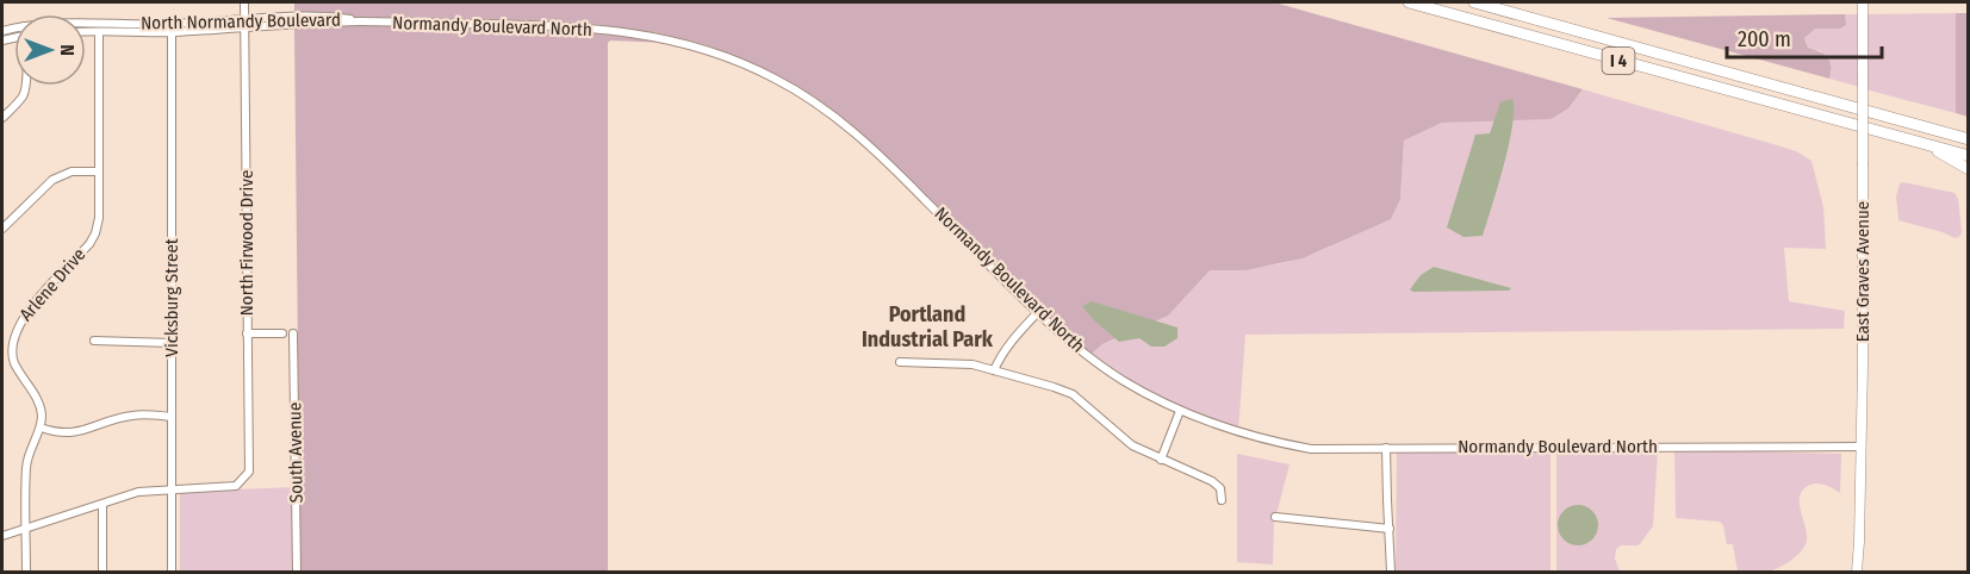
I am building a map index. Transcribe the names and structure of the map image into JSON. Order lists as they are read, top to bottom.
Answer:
{
  "streets": {
    "highway": ["I 4"],
    "main road": ["East Graves Avenue"],
    "street": [
      "North Normandy Boulevard",
      "Normandy Boulevard North",
      "North Firwood Drive",
      "Arlene Drive",
      "Vicksburg Street",
      "South Avenue"
    ]
  },
  "crossings": [
    ["North Normandy Boulevard", "Normandy Boulevard North"],
    ["North Normandy Boulevard", "North Firwood Drive"],
    ["North Normandy Boulevard", "Arlene Drive"],
    ["North Normandy Boulevard", "Vicksburg Street"],
    ["Normandy Boulevard North", "East Graves Avenue"],
    ["North Firwood Drive", "Vicksburg Street"]
  ],
  "districts": ["Portland Industrial Park"],
  "scale_bar": "200 m",
  "north": "right"
}
